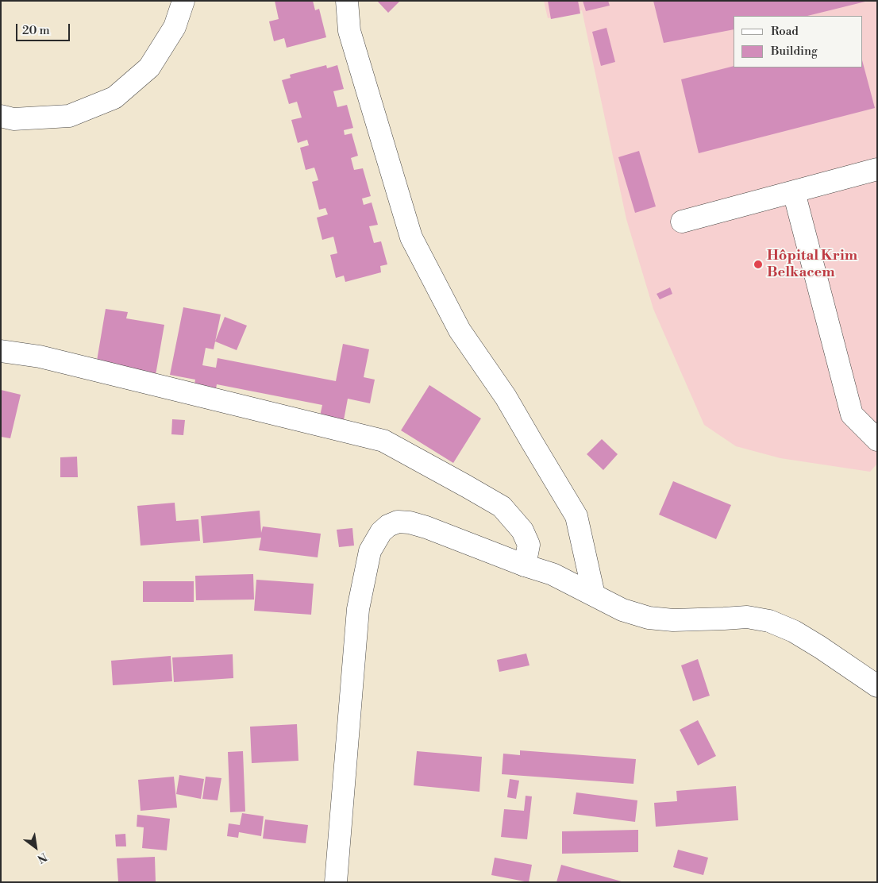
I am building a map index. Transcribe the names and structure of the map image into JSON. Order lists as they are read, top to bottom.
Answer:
{
  "places": ["Hôpital Krim Belkacem"],
  "legend": ["Road", "Building"],
  "scale_bar": "20 m",
  "north": "bottom right"
}
